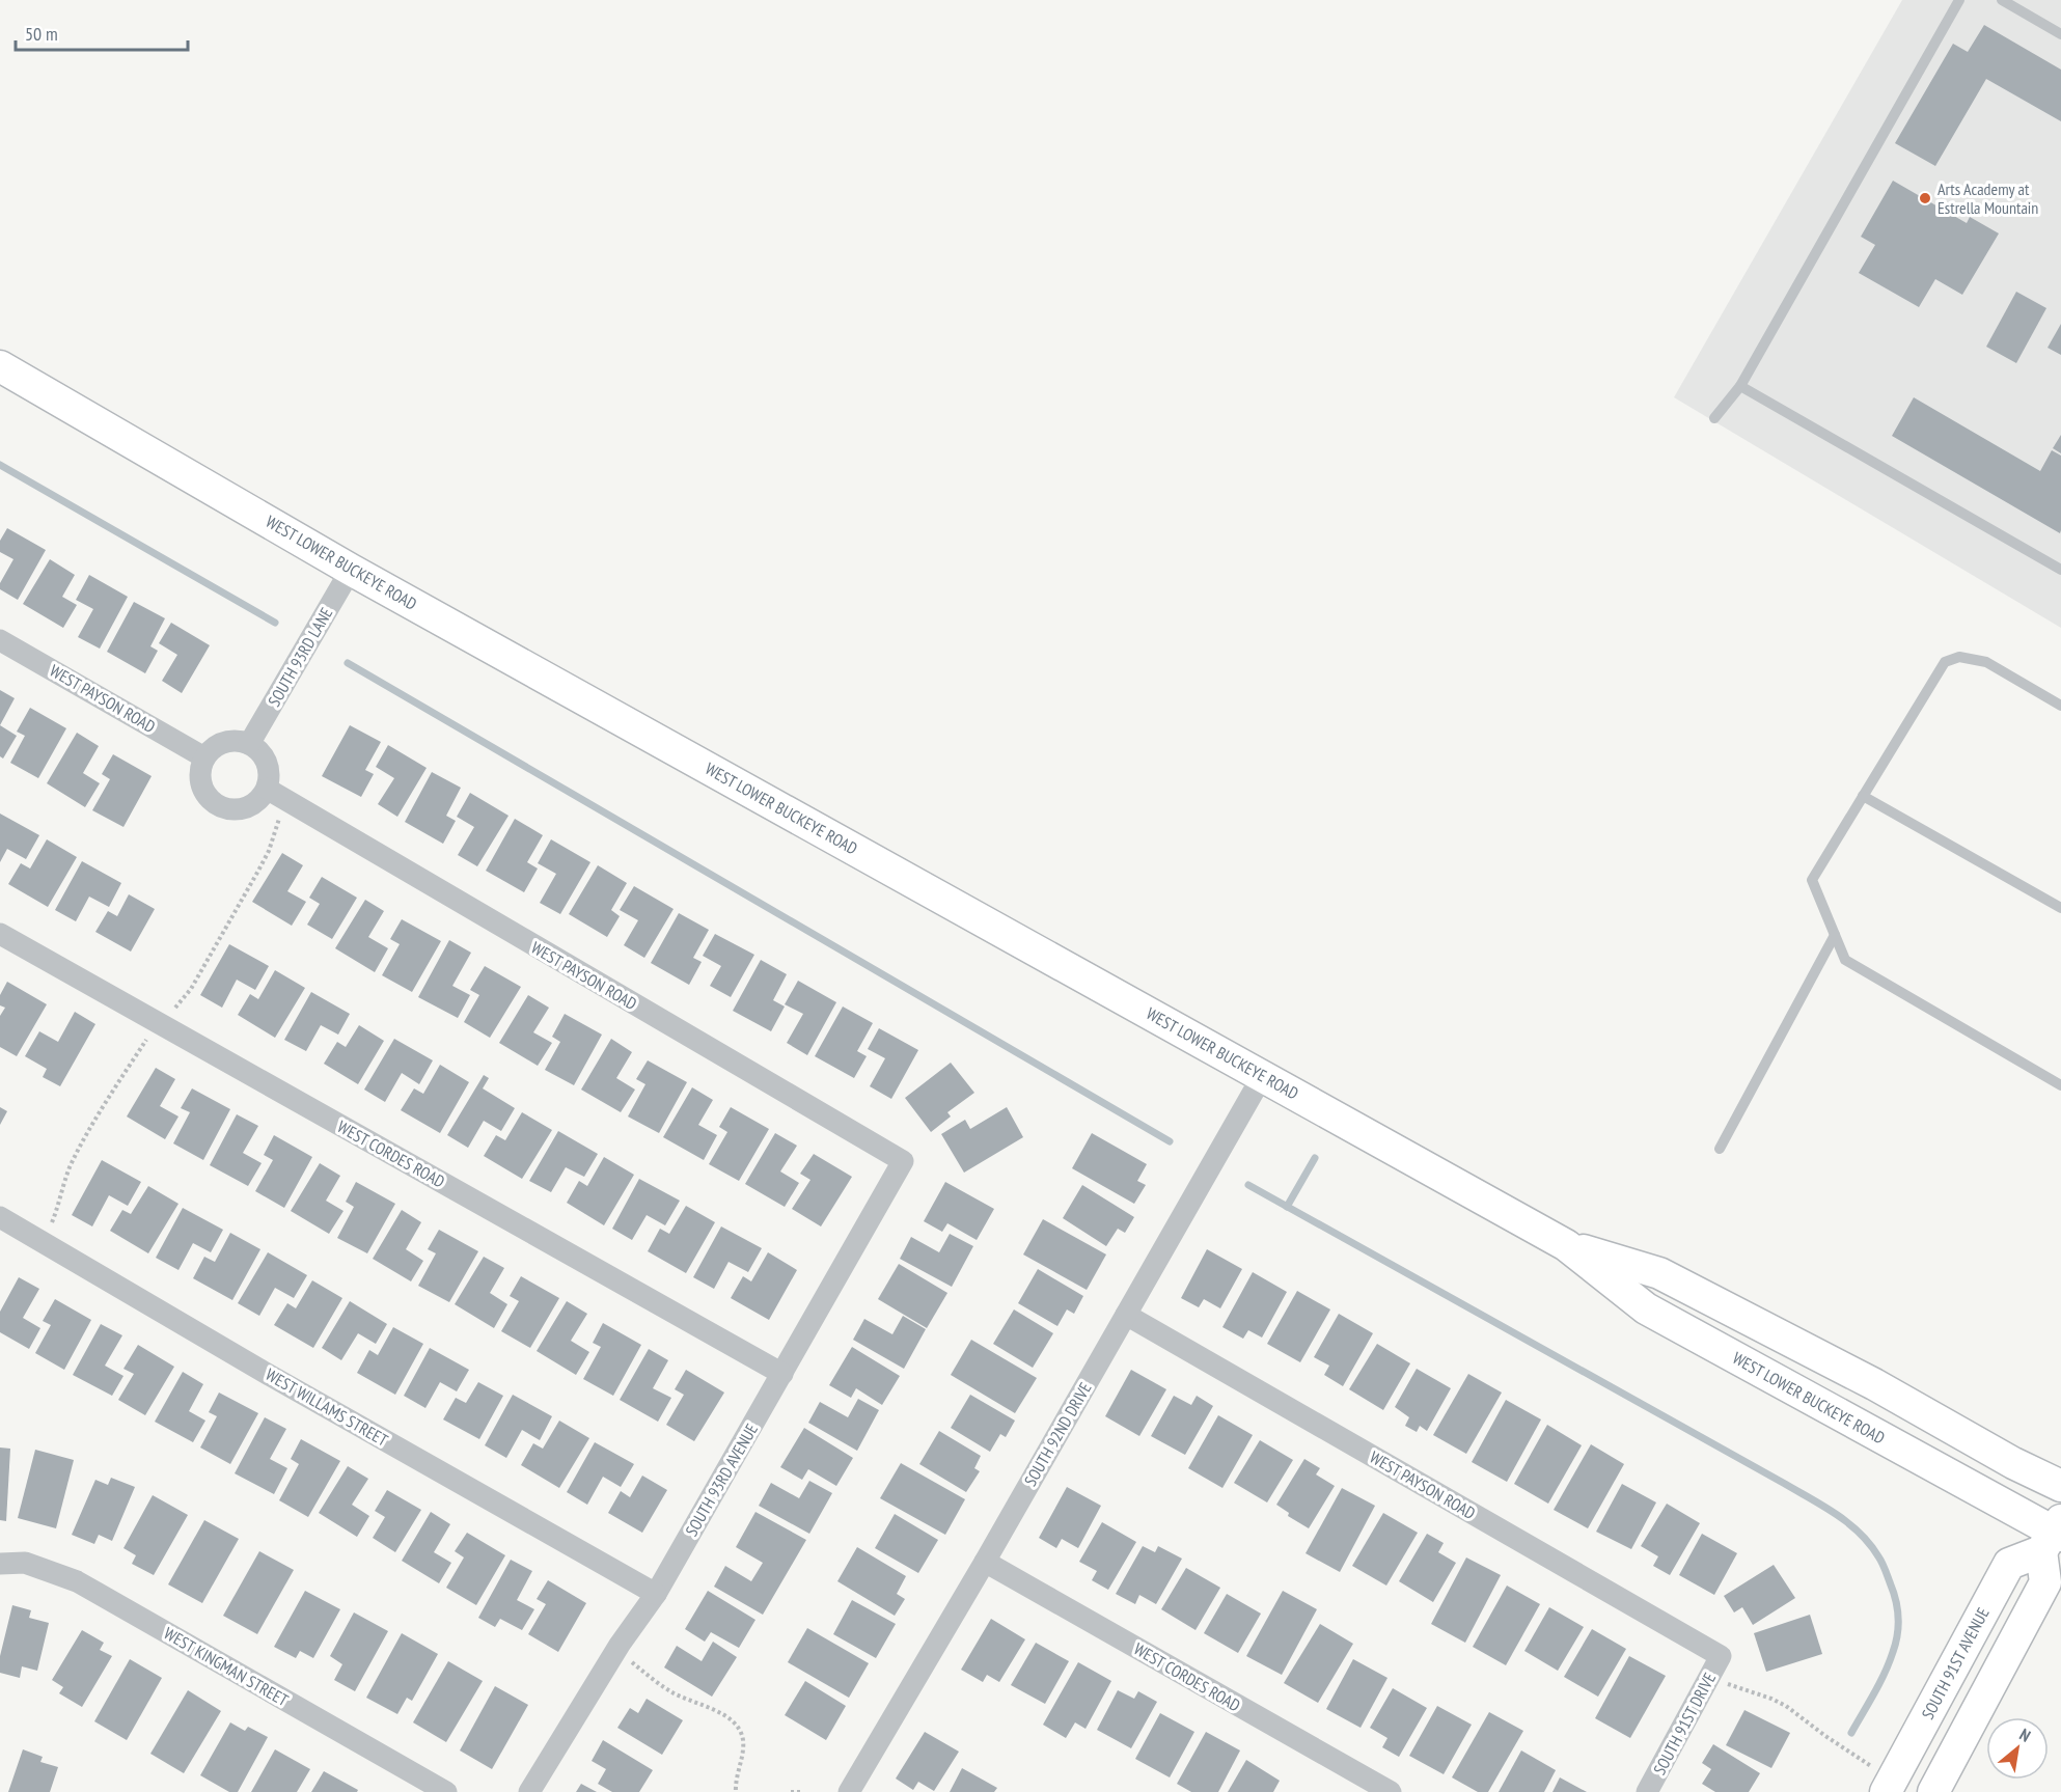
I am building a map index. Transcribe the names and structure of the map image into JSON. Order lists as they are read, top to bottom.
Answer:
{
  "streets": {
    "main road": ["WEST LOWER BUCKEYE ROAD", "SOUTH 91ST AVENUE"],
    "street": [
      "SOUTH 93RD LANE",
      "WEST PAYSON ROAD",
      "WEST CORDES ROAD",
      "WEST WILLAMS STREET",
      "SOUTH 92ND DRIVE",
      "SOUTH 93RD AVENUE",
      "WEST KINGMAN STREET",
      "SOUTH 91ST DRIVE"
    ]
  },
  "crossings": [
    ["WEST LOWER BUCKEYE ROAD", "SOUTH 93RD LANE"],
    ["WEST LOWER BUCKEYE ROAD", "SOUTH 92ND DRIVE"],
    ["WEST LOWER BUCKEYE ROAD", "SOUTH 91ST AVENUE"],
    ["SOUTH 93RD LANE", "WEST PAYSON ROAD"],
    ["WEST PAYSON ROAD", "SOUTH 92ND DRIVE"],
    ["WEST PAYSON ROAD", "SOUTH 93RD AVENUE"],
    ["WEST PAYSON ROAD", "SOUTH 91ST DRIVE"],
    ["WEST CORDES ROAD", "SOUTH 92ND DRIVE"],
    ["WEST CORDES ROAD", "SOUTH 93RD AVENUE"],
    ["WEST WILLAMS STREET", "SOUTH 93RD AVENUE"]
  ],
  "places": ["Arts Academy at Estrella Mountain"],
  "scale_bar": "50 m",
  "north": "top right"
}
